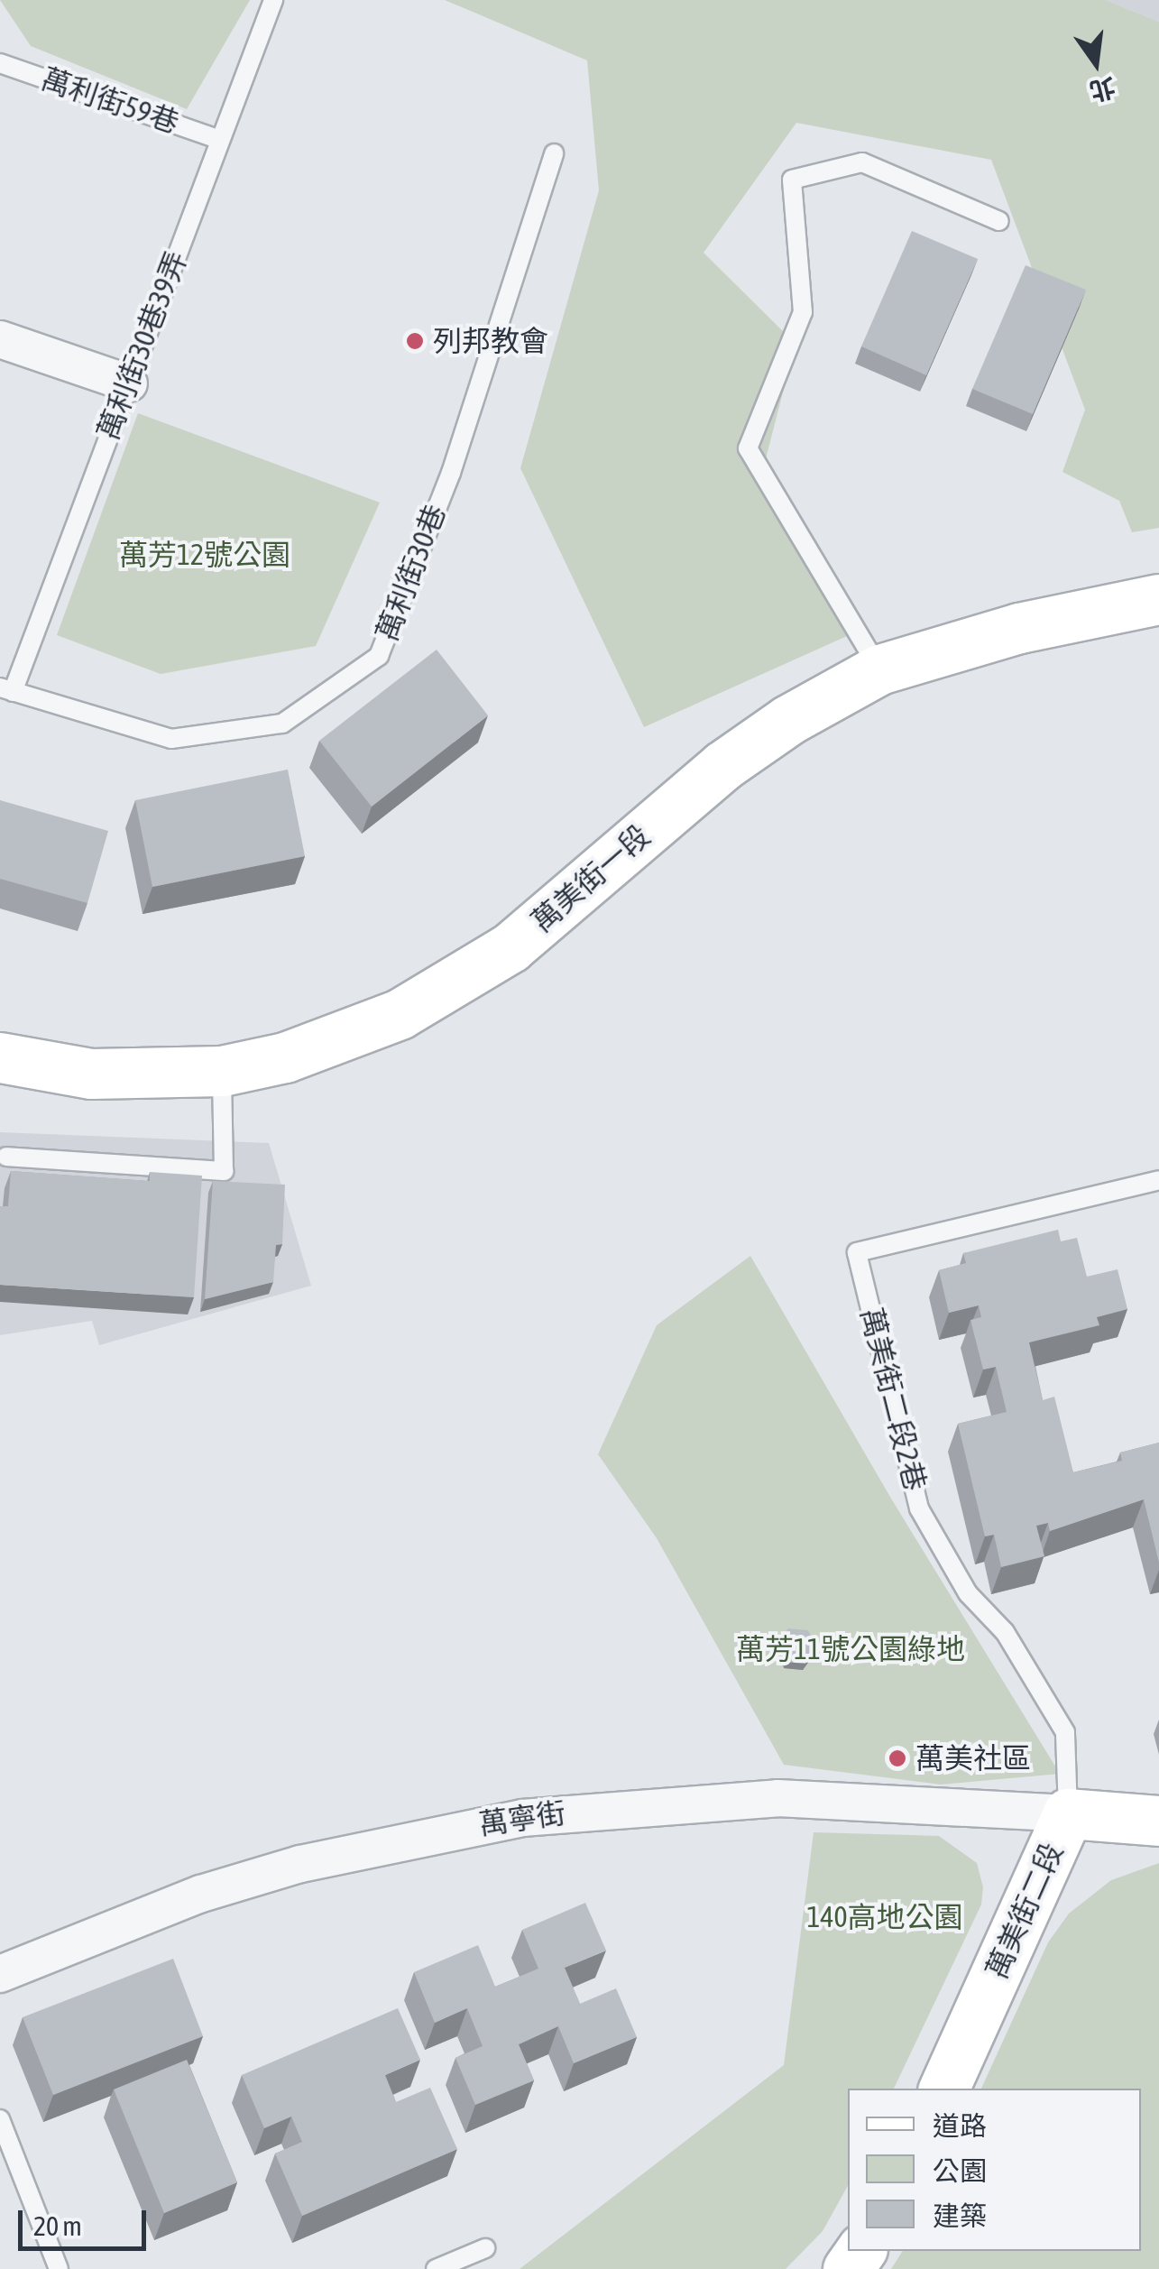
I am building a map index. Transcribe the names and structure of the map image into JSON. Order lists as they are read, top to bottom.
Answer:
{
  "streets": {
    "street": ["萬美街一段", "萬寧街", "萬美街二段"],
    "lane": [
      "萬利街59巷",
      "萬利街30巷39弄",
      "萬利街30巷",
      "萬美街二段2巷"
    ]
  },
  "crossings": [
    ["萬利街59巷", "萬利街30巷39弄"],
    ["萬利街30巷39弄", "萬利街30巷"],
    ["萬美街二段2巷", "萬寧街"],
    ["萬美街二段2巷", "萬美街二段"],
    ["萬寧街", "萬美街二段"]
  ],
  "parks": ["萬芳12號公園", "萬芳11號公園綠地", "140高地公園"],
  "places": ["列邦教會", "萬美社區"],
  "legend": ["道路", "公園", "建築"],
  "scale_bar": "20 m",
  "north": "bottom"
}
